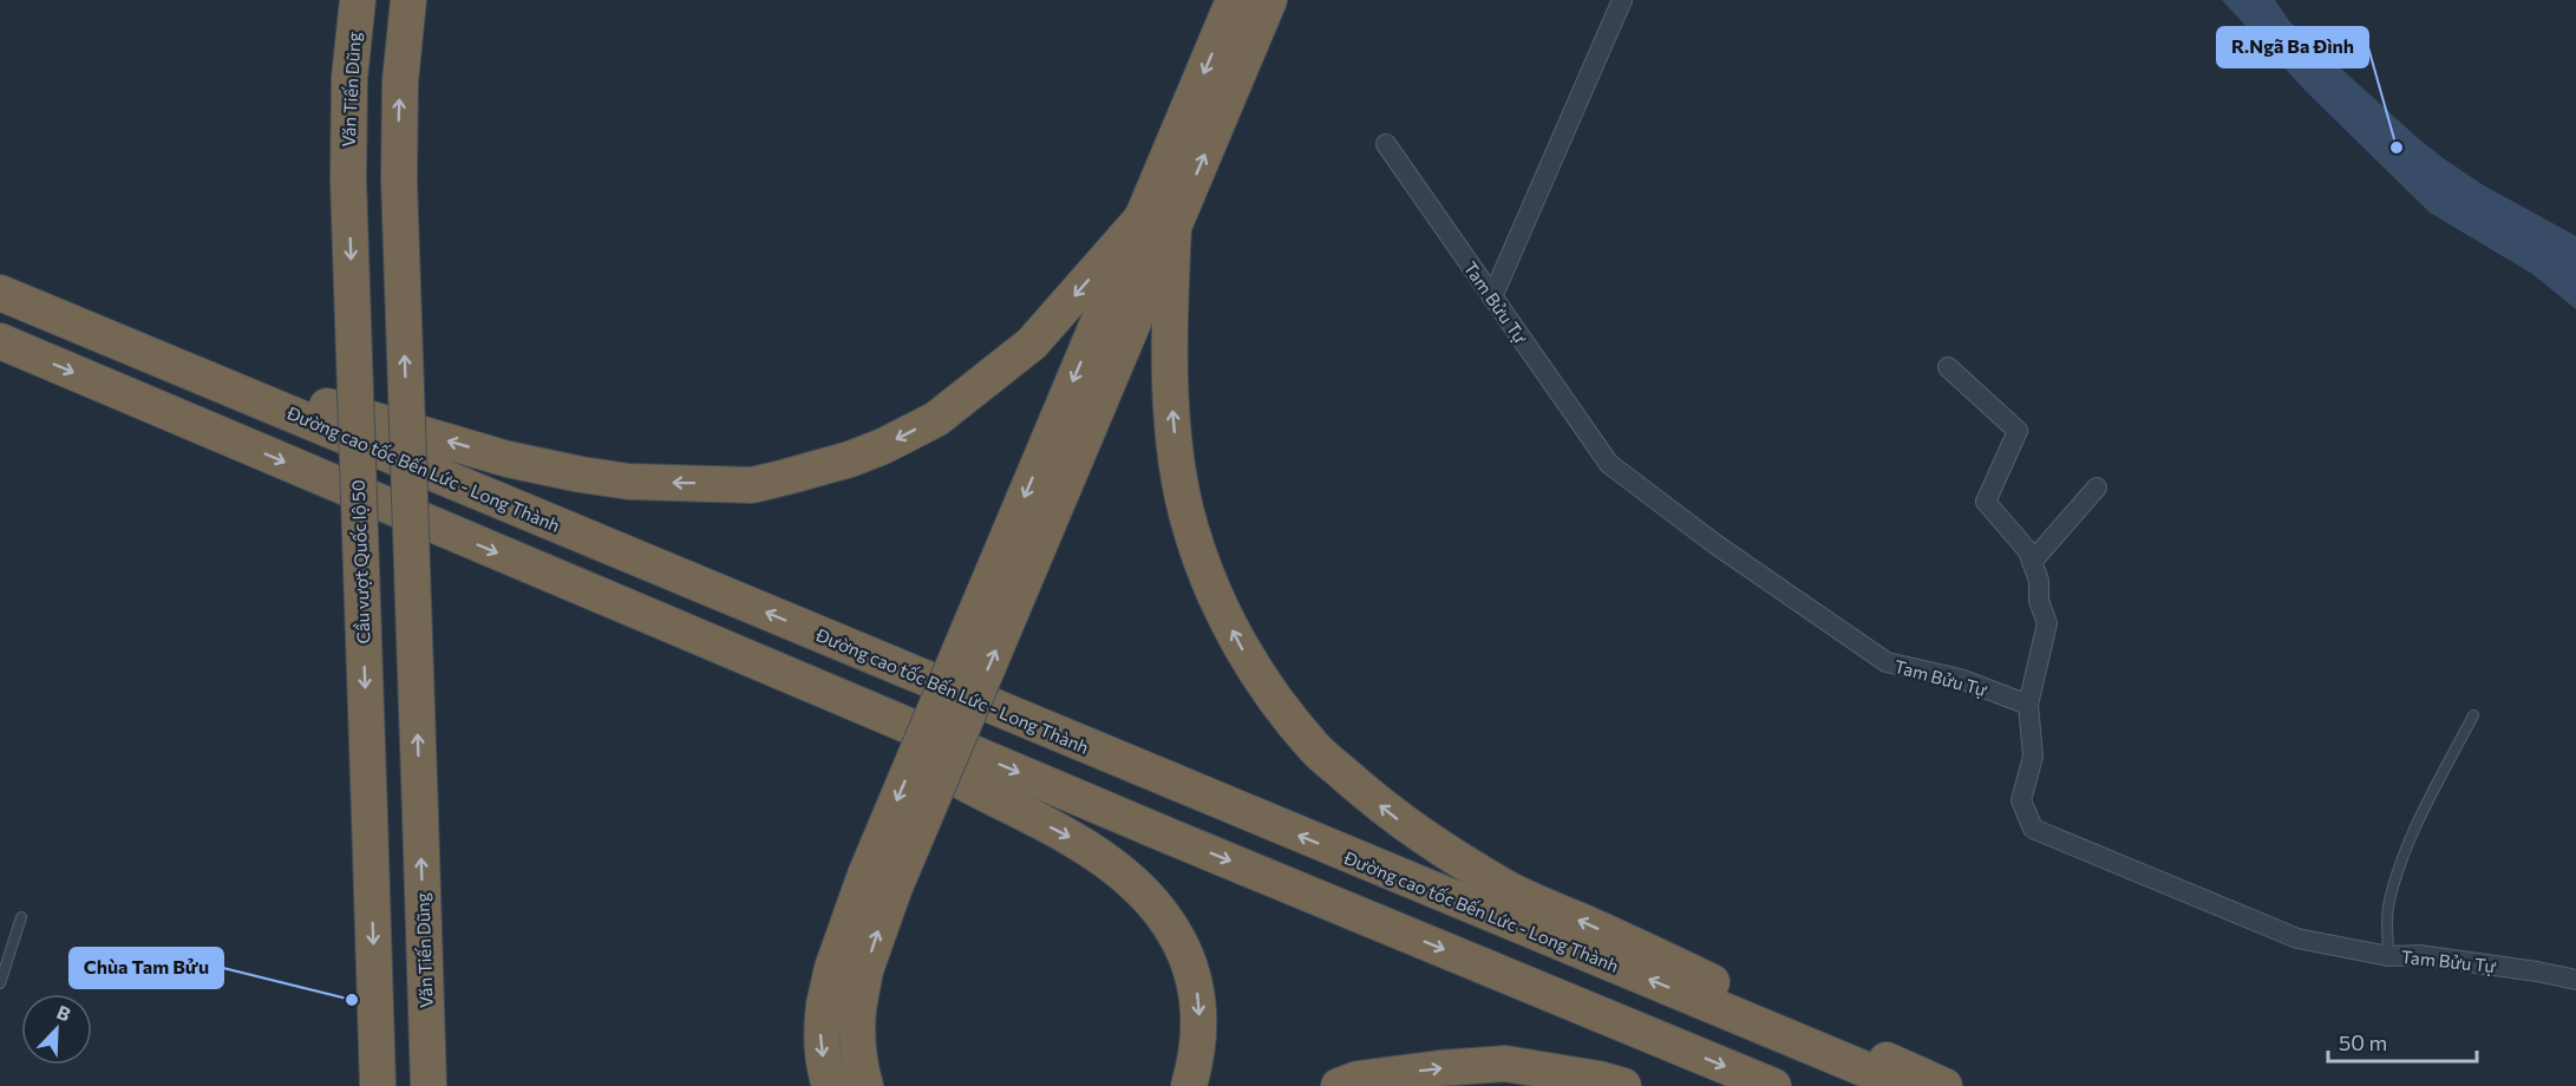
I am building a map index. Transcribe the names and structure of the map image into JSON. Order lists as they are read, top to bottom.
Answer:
{
  "streets": {
    "highway": ["Văn Tiến Dũng", "Đường cao tốc Bến Lức - Long Thành", "Cầu vượt Quốc lộ 50"],
    "street": ["Tam Bửu Tự"]
  },
  "crossings": [
    ["Văn Tiến Dũng", "Cầu vượt Quốc lộ 50"]
  ],
  "one_way": ["Văn Tiến Dũng", "Cầu vượt Quốc lộ 50"],
  "places": ["R.Ngã Ba Đình", "Chùa Tam Bửu"],
  "scale_bar": "50 m",
  "north": "top right"
}
